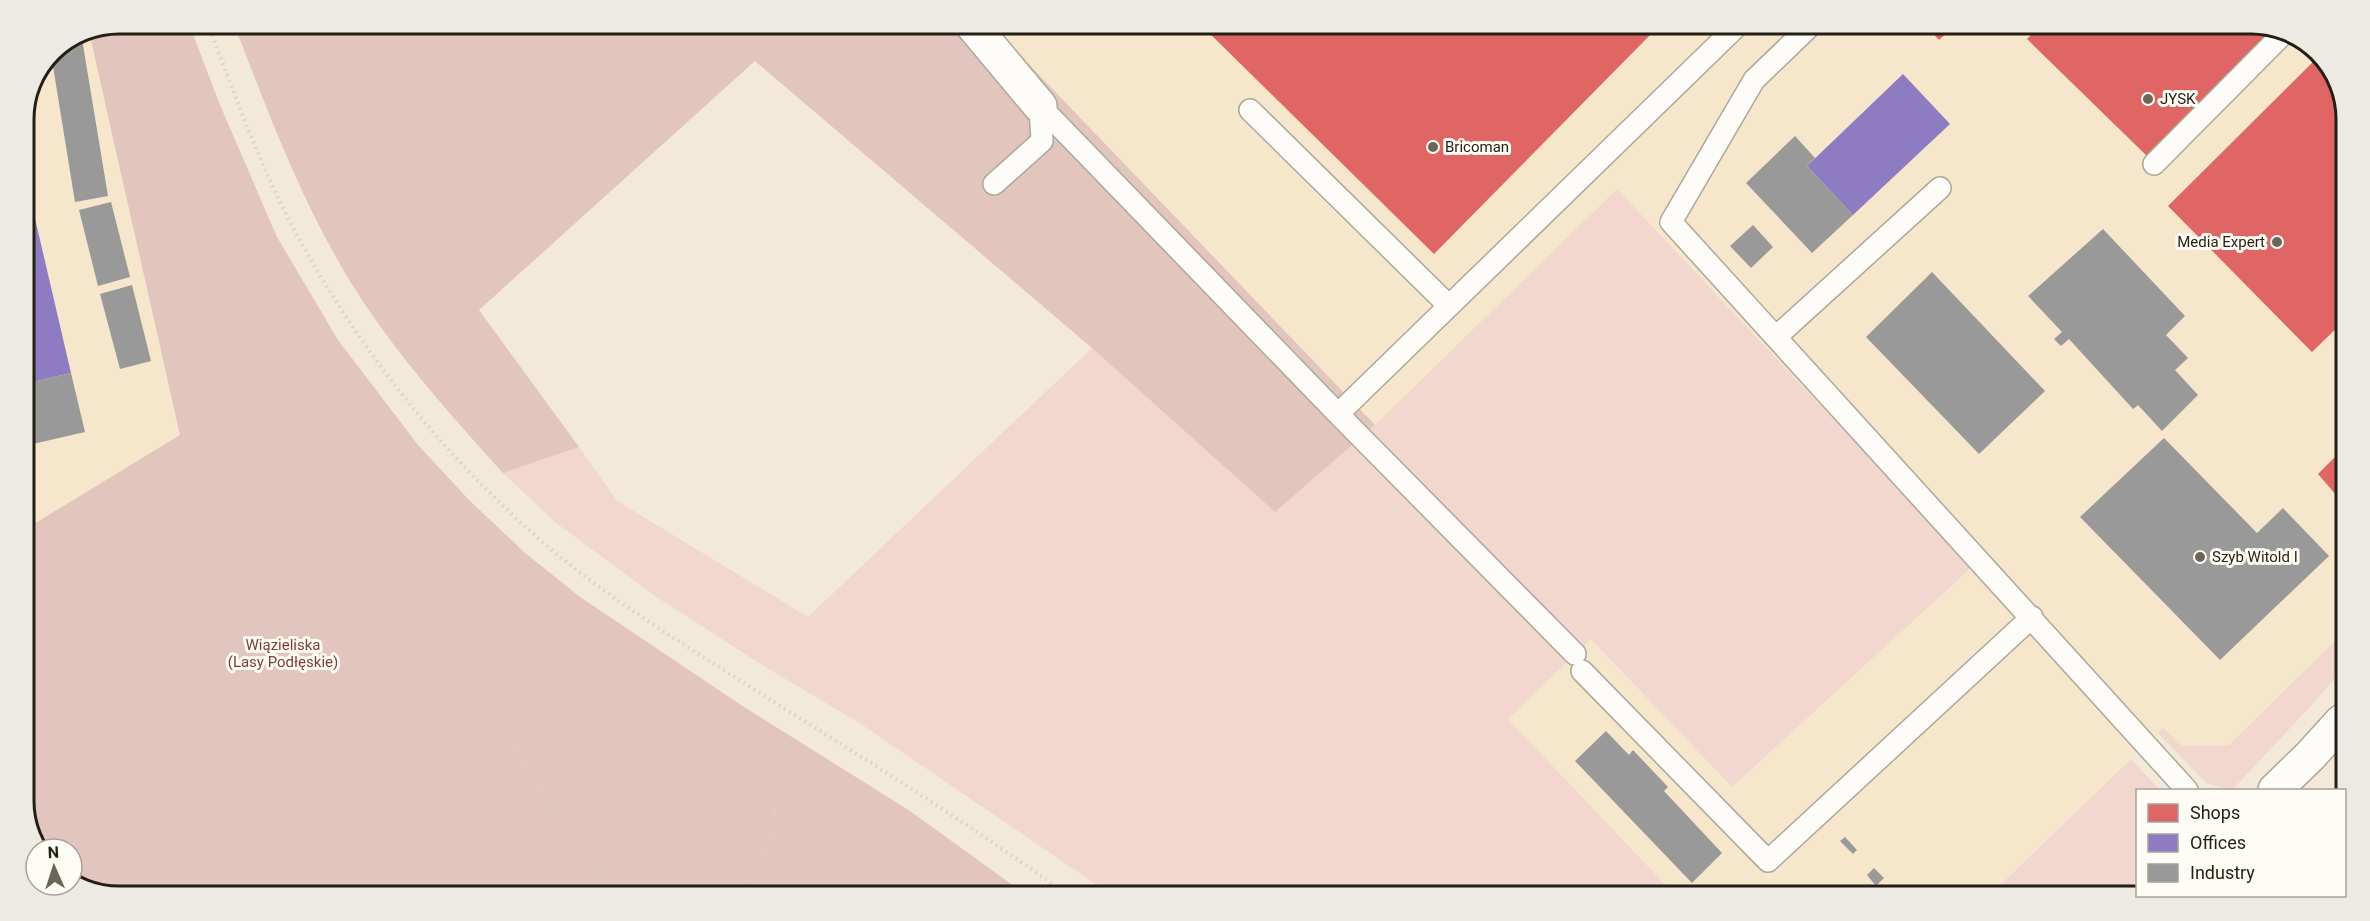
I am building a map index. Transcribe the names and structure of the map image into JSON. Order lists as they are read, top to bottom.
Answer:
{
  "parks": ["Wiązieliska (Lasy Podłęskie)"],
  "places": [
    "JYSK",
    "Bricoman",
    "Media Expert",
    "Szyb Witold I"
  ],
  "legend": ["Shops", "Offices", "Industry"],
  "north": "top"
}
